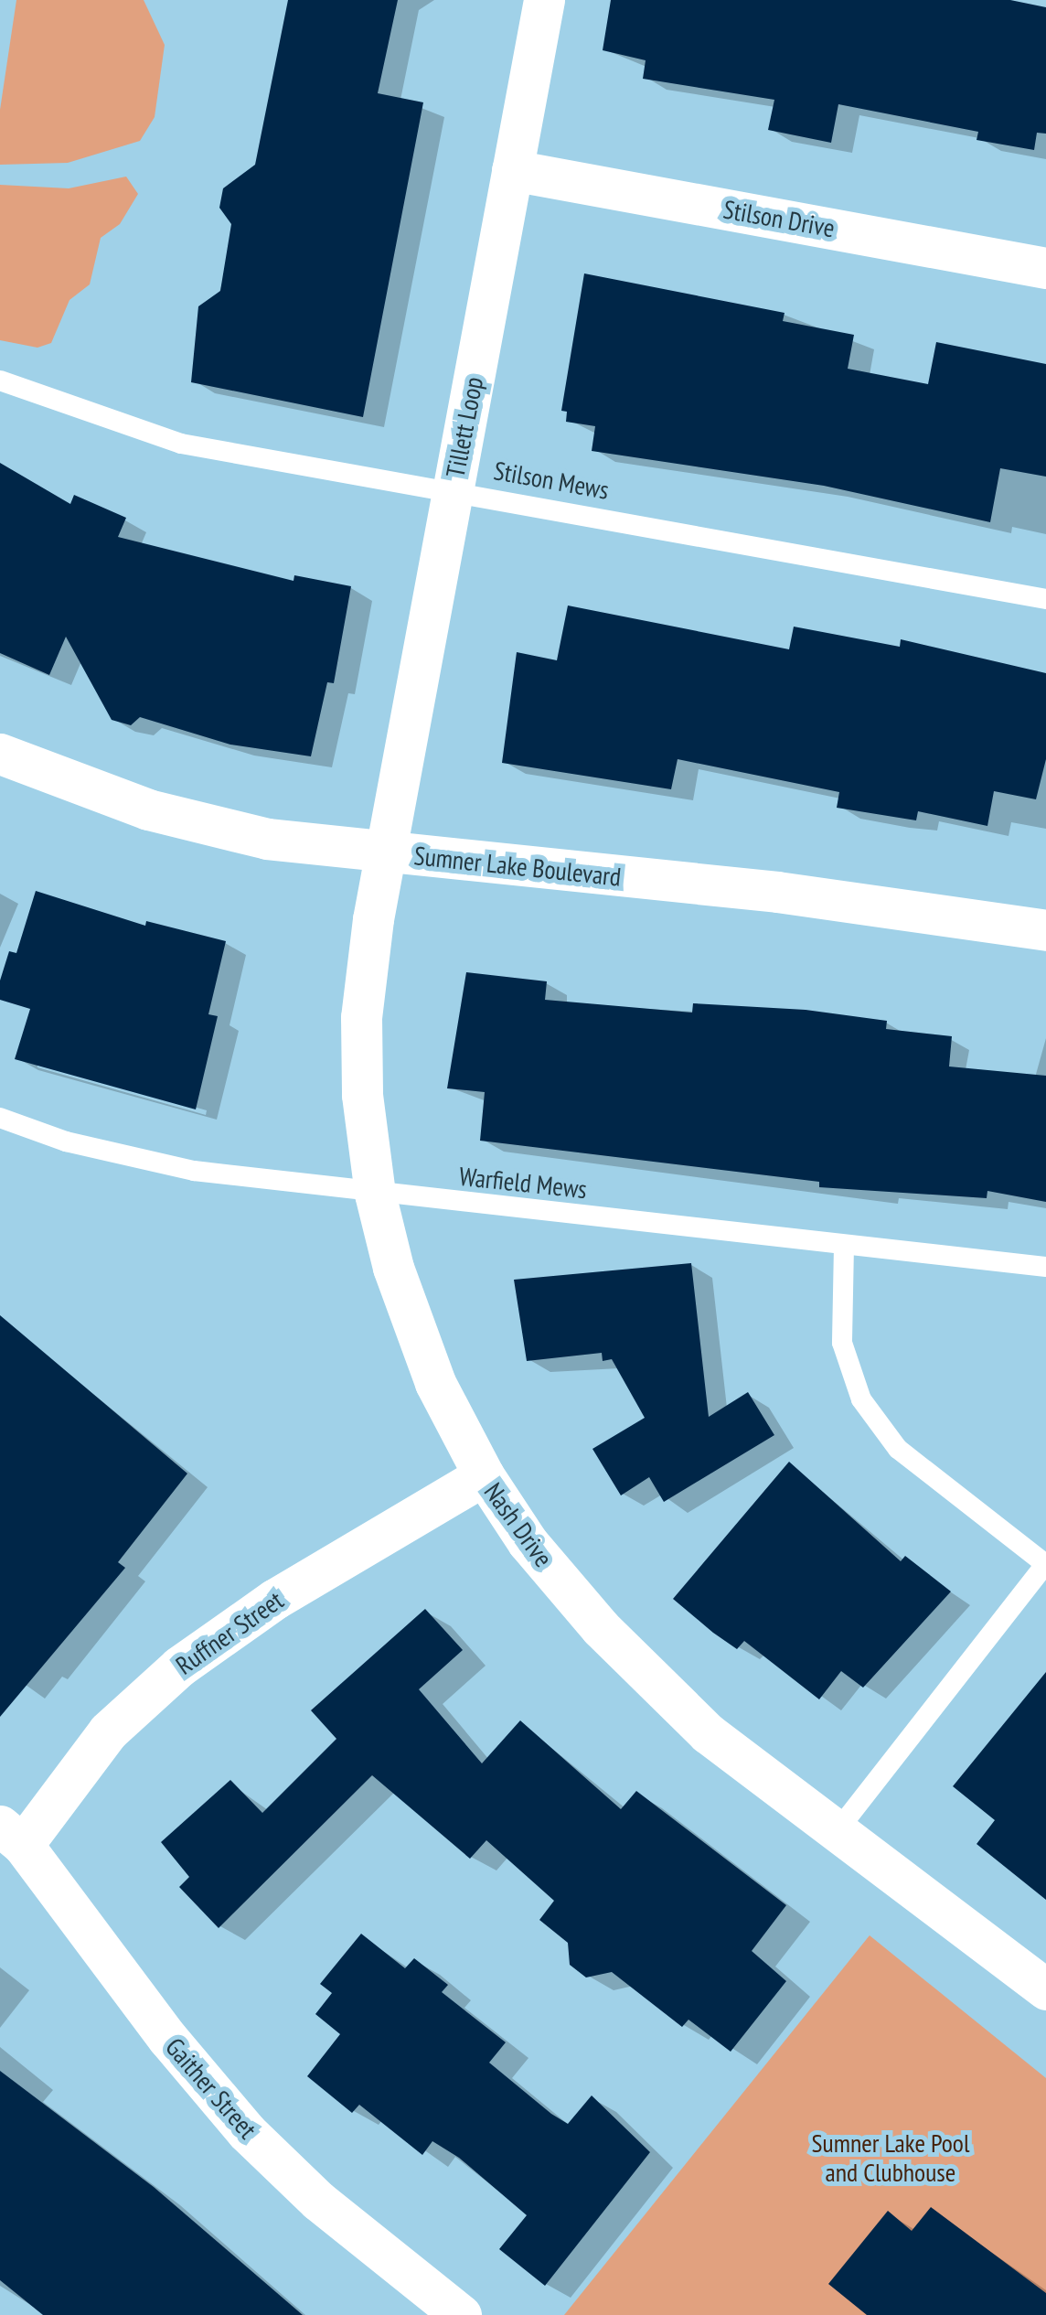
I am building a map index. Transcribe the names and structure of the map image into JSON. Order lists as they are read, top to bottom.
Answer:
{
  "streets": {
    "street": [
      "Stilson Drive",
      "Tillett Loop",
      "Sumner Lake Boulevard",
      "Nash Drive",
      "Ruffner Street",
      "Gaither Street"
    ],
    "lane": ["Stilson Mews", "Warfield Mews"]
  },
  "crossings": [
    ["Stilson Drive", "Tillett Loop"],
    ["Tillett Loop", "Stilson Mews"],
    ["Tillett Loop", "Sumner Lake Boulevard"],
    ["Tillett Loop", "Nash Drive"],
    ["Sumner Lake Boulevard", "Nash Drive"],
    ["Warfield Mews", "Nash Drive"],
    ["Nash Drive", "Ruffner Street"],
    ["Ruffner Street", "Gaither Street"]
  ],
  "parks": ["Sumner Lake Pool and Clubhouse"]
}
